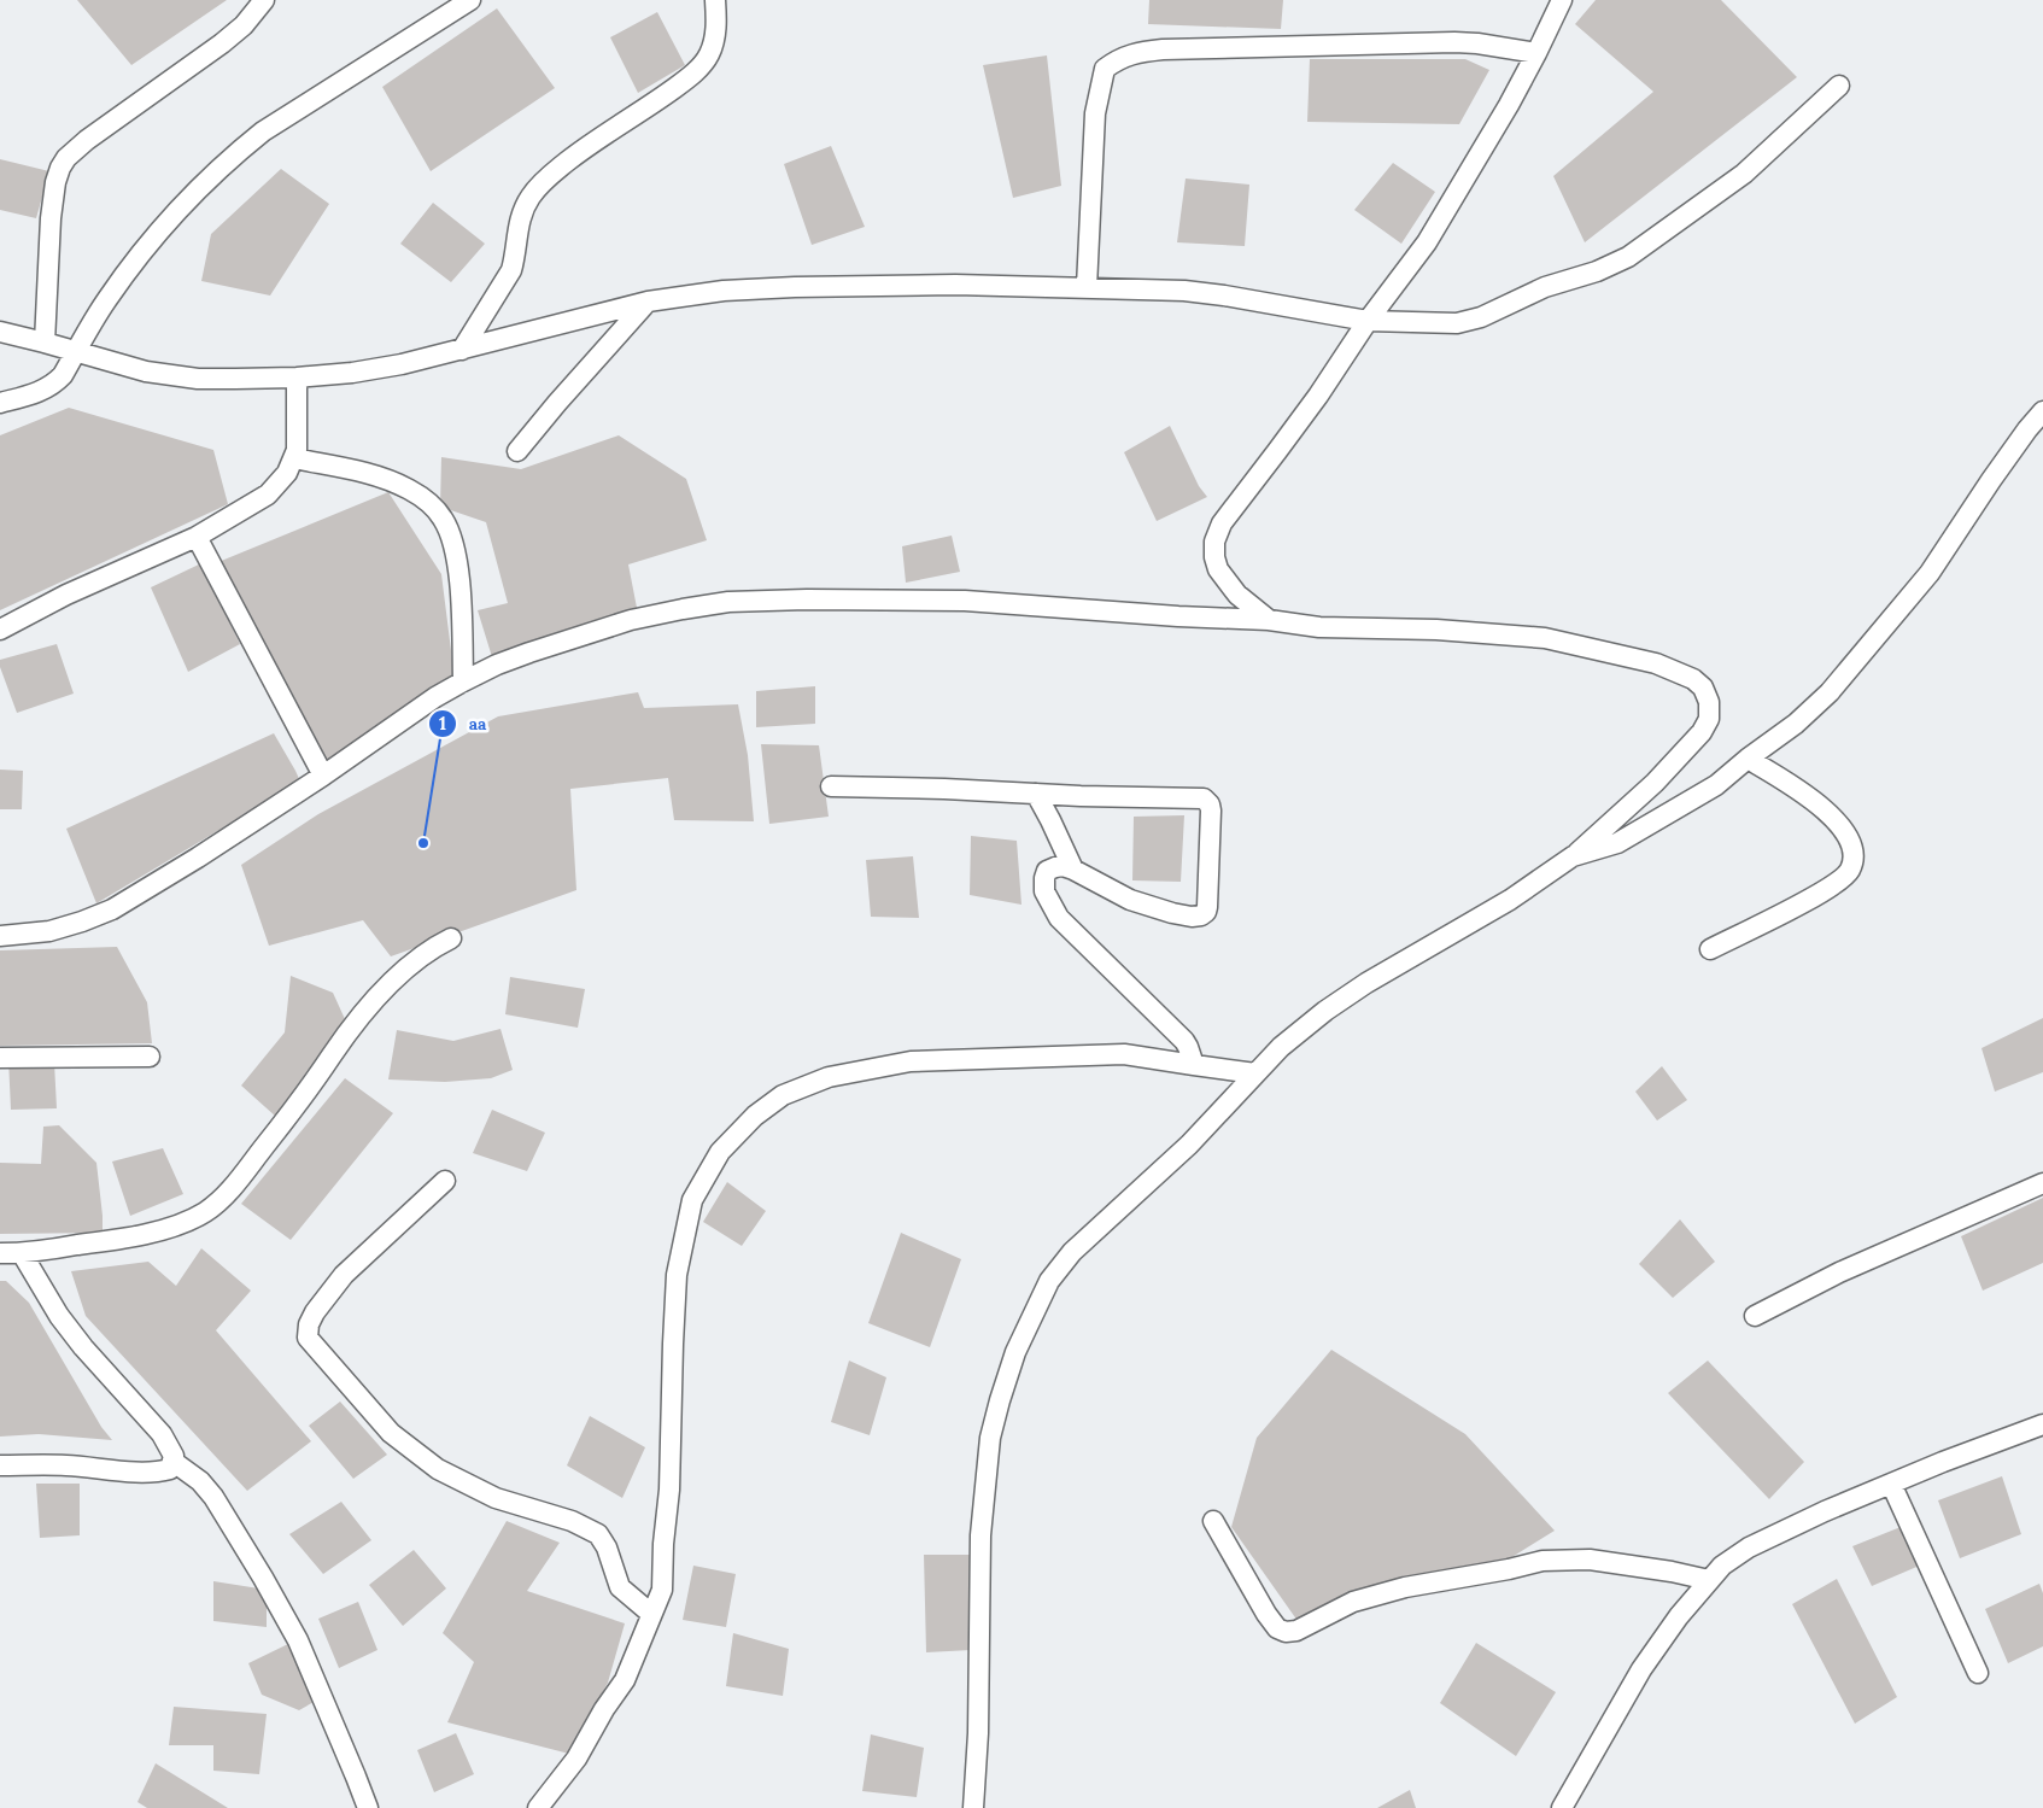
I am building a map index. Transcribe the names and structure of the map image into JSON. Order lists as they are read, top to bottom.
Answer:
{
  "places": ["aa"]
}
